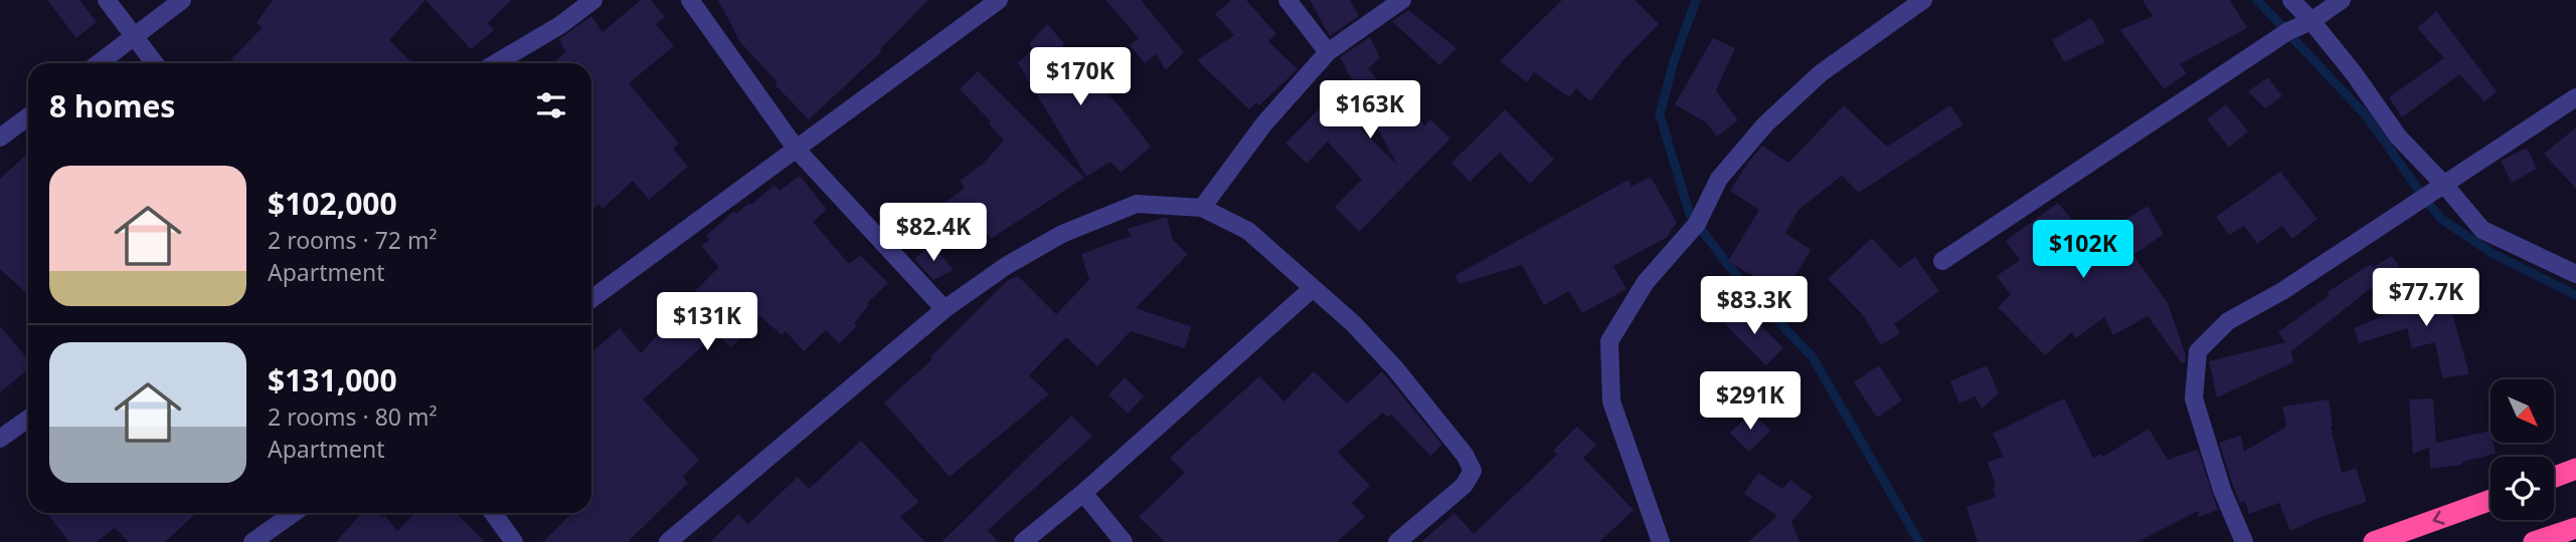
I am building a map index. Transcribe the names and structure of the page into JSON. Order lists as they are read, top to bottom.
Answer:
{
  "north": "bottom right",
  "page": {
    "price": [
      "$170K",
      "$163K",
      "$82.4K",
      "$102K",
      "$77.7K",
      "$83.3K",
      "$131K",
      "$291K"
    ],
    "heading": "8 homes",
    "list": [
      {
        "name": "$102,000",
        "note": "2 rooms · 72 m² · Apartment"
      },
      {
        "name": "$131,000",
        "note": "2 rooms · 80 m² · Apartment"
      }
    ]
  }
}
